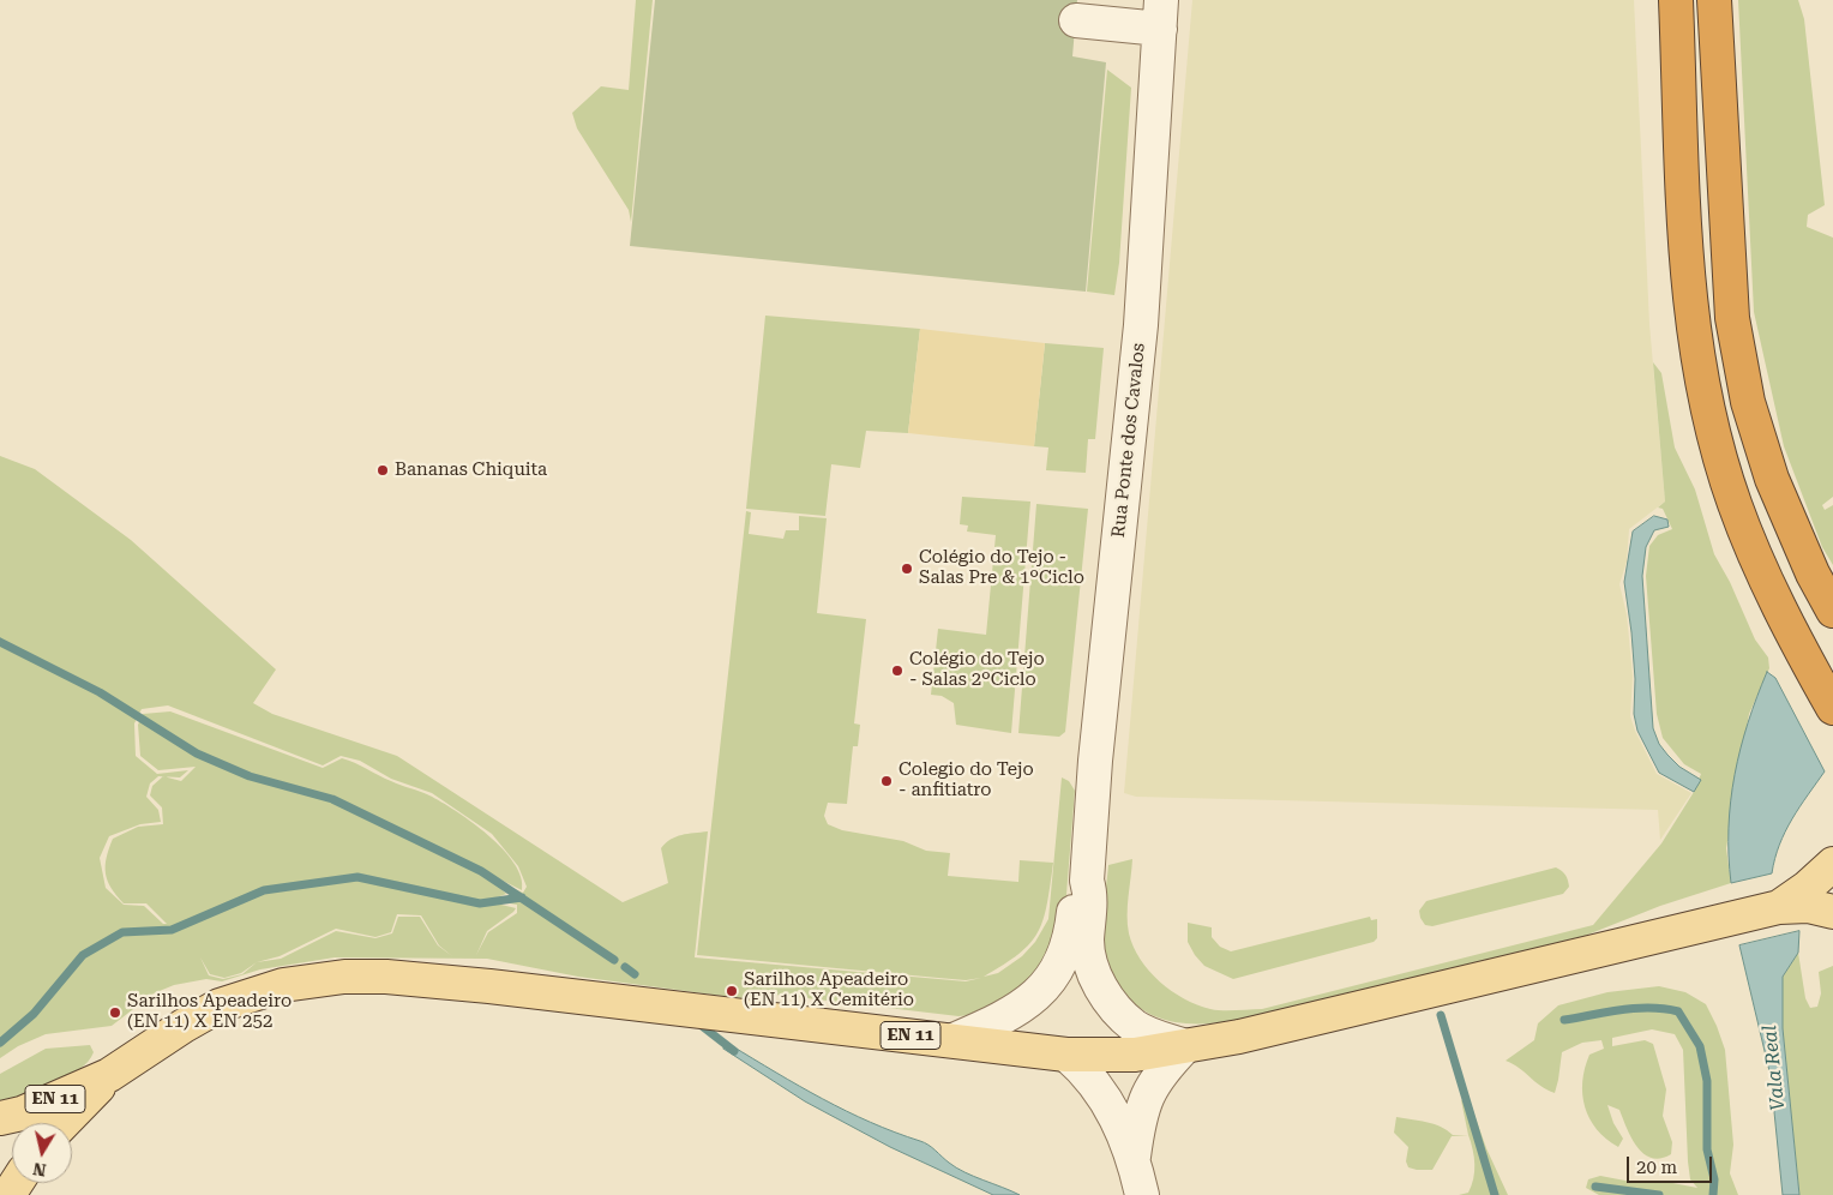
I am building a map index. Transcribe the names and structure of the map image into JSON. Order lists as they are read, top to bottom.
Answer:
{
  "streets": {
    "main road": ["EN 11"],
    "street": ["Rua Ponte dos Cavalos"]
  },
  "water": ["Vala Real"],
  "places": [
    "Bananas Chiquita",
    "Colégio do Tejo - Salas Pre & 1ºCiclo",
    "Colégio do Tejo - Salas 2ºCiclo",
    "Colegio do Tejo - anfitiatro",
    "Sarilhos Apeadeiro (EN 11) X Cemitério",
    "Sarilhos Apeadeiro (EN 11) X EN 252"
  ],
  "scale_bar": "20 m",
  "north": "bottom"
}
